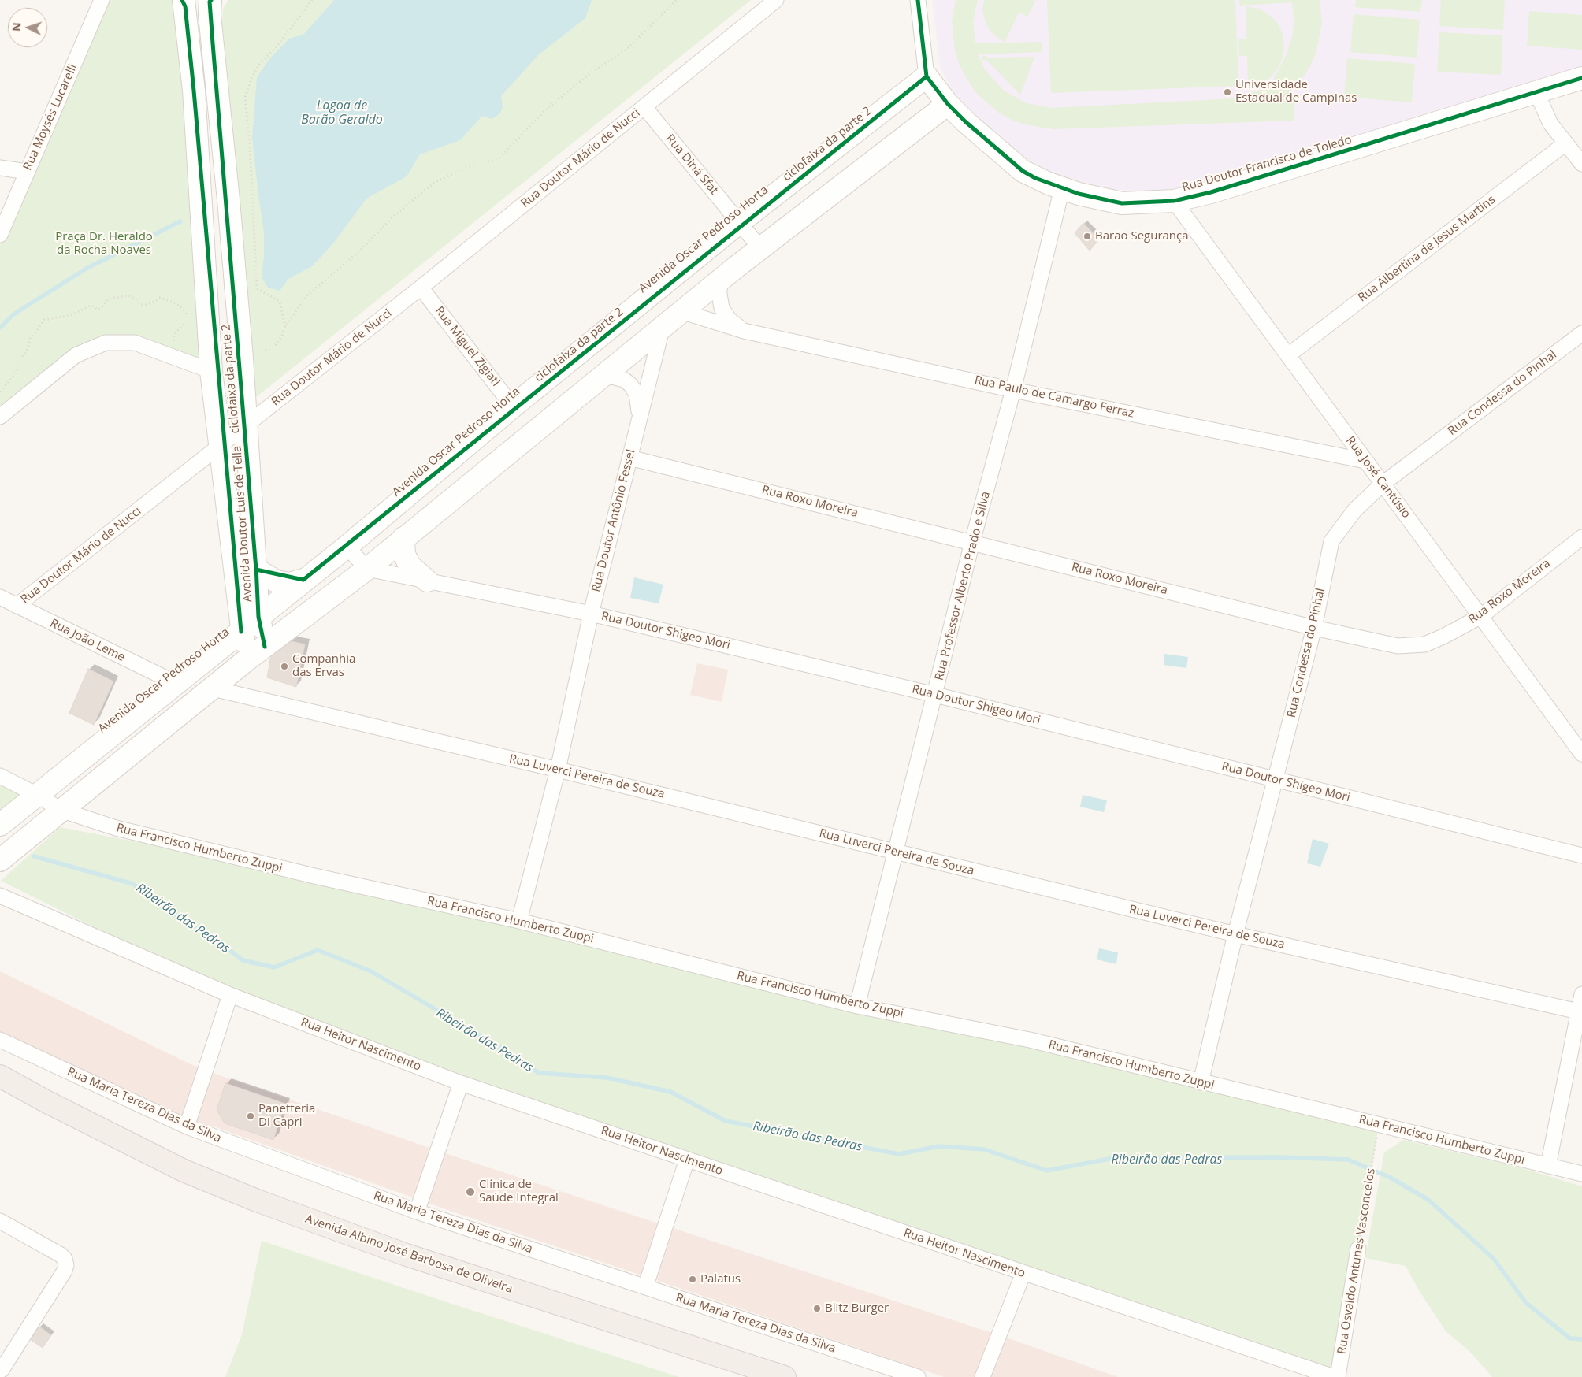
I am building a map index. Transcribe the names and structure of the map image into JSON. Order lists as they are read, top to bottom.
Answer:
{
  "streets": {
    "main road": [
      "Rua Doutor Francisco de Toledo",
      "Avenida Oscar Pedroso Horta",
      "Avenida Doutor Luis de Tella",
      "Avenida Albino José Barbosa de Oliveira"
    ],
    "street": [
      "Rua Moysés Lucarelli",
      "Rua Doutor Mário de Nucci",
      "Rua Diná Sfat",
      "Rua Albertina de Jesus Martins",
      "Rua Miguel Zigiati",
      "Rua Condessa do Pinhal",
      "Rua Paulo de Camargo Ferraz",
      "Rua José Cantúsio",
      "Rua Roxo Moreira",
      "Rua Doutor Antônio Fessel",
      "Rua Professor Alberto Prado e Silva",
      "Rua Doutor Shigeo Mori",
      "Rua João Leme",
      "Rua Luverci Pereira de Souza",
      "Rua Francisco Humberto Zuppi",
      "Rua Heitor Nascimento",
      "Rua Maria Tereza Dias da Silva",
      "Rua Osvaldo Antunes Vasconcelos"
    ],
    "cycle path": ["ciclofaixa da parte 2"]
  },
  "crossings": [
    ["Rua Doutor Mário de Nucci", "Rua Diná Sfat"],
    ["Rua Doutor Mário de Nucci", "Rua Miguel Zigiati"],
    ["Rua Doutor Mário de Nucci", "Avenida Doutor Luis de Tella"],
    ["Rua Doutor Mário de Nucci", "Rua João Leme"],
    ["Rua Doutor Francisco de Toledo", "Avenida Oscar Pedroso Horta"],
    ["Rua Doutor Francisco de Toledo", "Rua José Cantúsio"],
    ["Rua Doutor Francisco de Toledo", "Rua Professor Alberto Prado e Silva"],
    ["Rua Diná Sfat", "Avenida Oscar Pedroso Horta"],
    ["Avenida Oscar Pedroso Horta", "Rua Miguel Zigiati"],
    ["Avenida Oscar Pedroso Horta", "Avenida Doutor Luis de Tella"],
    ["Avenida Oscar Pedroso Horta", "Rua João Leme"],
    ["Avenida Oscar Pedroso Horta", "Rua Francisco Humberto Zuppi"],
    ["Rua Albertina de Jesus Martins", "Rua José Cantúsio"],
    ["Rua Condessa do Pinhal", "Rua José Cantúsio"],
    ["Rua Condessa do Pinhal", "Rua Roxo Moreira"],
    ["Rua Condessa do Pinhal", "Rua Doutor Shigeo Mori"],
    ["Rua Condessa do Pinhal", "Rua Luverci Pereira de Souza"],
    ["Rua Condessa do Pinhal", "Rua Francisco Humberto Zuppi"],
    ["Rua Paulo de Camargo Ferraz", "Rua José Cantúsio"],
    ["Rua Paulo de Camargo Ferraz", "Rua Professor Alberto Prado e Silva"],
    ["Rua José Cantúsio", "Rua Roxo Moreira"],
    ["Rua Roxo Moreira", "Rua Doutor Antônio Fessel"],
    ["Rua Roxo Moreira", "Rua Professor Alberto Prado e Silva"],
    ["Rua Doutor Antônio Fessel", "Rua Doutor Shigeo Mori"],
    ["Rua Doutor Antônio Fessel", "Rua Luverci Pereira de Souza"],
    ["Rua Doutor Antônio Fessel", "Rua Francisco Humberto Zuppi"],
    ["Rua Professor Alberto Prado e Silva", "Rua Doutor Shigeo Mori"],
    ["Rua Professor Alberto Prado e Silva", "Rua Luverci Pereira de Souza"],
    ["Rua Professor Alberto Prado e Silva", "Rua Francisco Humberto Zuppi"]
  ],
  "water": ["Lagoa de Barão Geraldo", "Ribeirão das Pedras"],
  "parks": ["Praça Dr. Heraldo da Rocha Noaves"],
  "places": [
    "Universidade Estadual de Campinas",
    "Barão Segurança",
    "Companhia das Ervas",
    "Panetteria Di Capri",
    "Clínica de Saúde Integral",
    "Palatus",
    "Blitz Burger"
  ],
  "north": "left"
}
